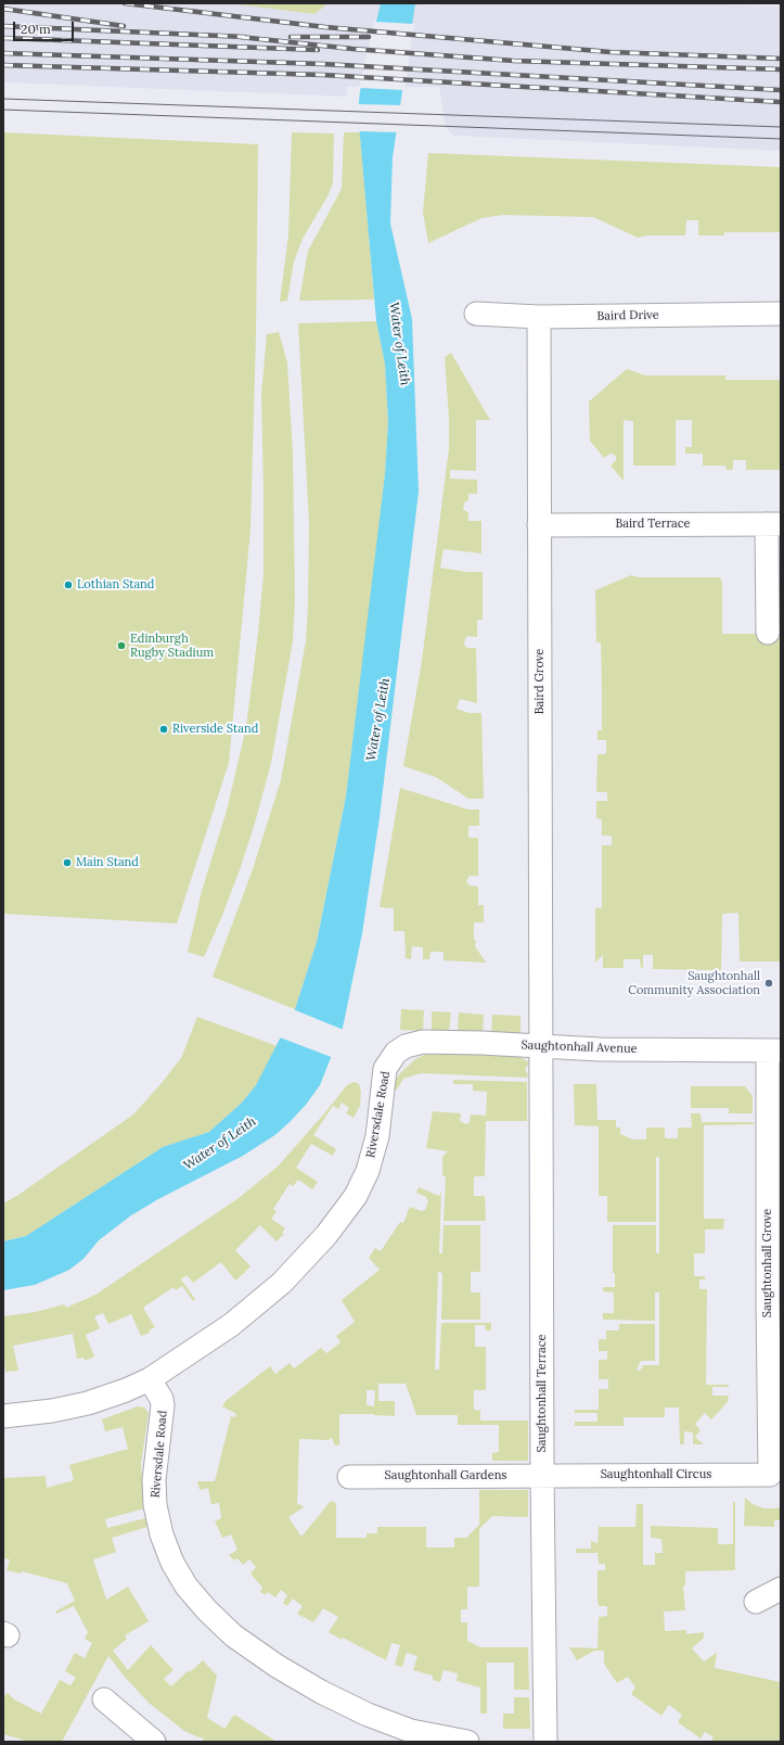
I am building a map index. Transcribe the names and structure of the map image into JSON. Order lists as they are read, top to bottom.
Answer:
{
  "streets": {
    "street": [
      "Baird Drive",
      "Baird Terrace",
      "Baird Grove",
      "Saughtonhall Avenue",
      "Riversdale Road",
      "Saughtonhall Grove",
      "Saughtonhall Terrace",
      "Saughtonhall Circus",
      "Saughtonhall Gardens"
    ]
  },
  "crossings": [
    ["Baird Drive", "Baird Grove"],
    ["Baird Terrace", "Baird Grove"],
    ["Baird Grove", "Saughtonhall Avenue"],
    ["Baird Grove", "Saughtonhall Terrace"],
    ["Saughtonhall Avenue", "Riversdale Road"],
    ["Saughtonhall Avenue", "Saughtonhall Grove"],
    ["Saughtonhall Avenue", "Saughtonhall Terrace"],
    ["Saughtonhall Grove", "Saughtonhall Circus"],
    ["Saughtonhall Terrace", "Saughtonhall Circus"],
    ["Saughtonhall Terrace", "Saughtonhall Gardens"],
    ["Saughtonhall Circus", "Saughtonhall Gardens"]
  ],
  "water": ["Water of Leith"],
  "places": [
    "Lothian Stand",
    "Edinburgh Rugby Stadium",
    "Riverside Stand",
    "Main Stand",
    "Saughtonhall Community Association"
  ],
  "scale_bar": "20 m"
}
